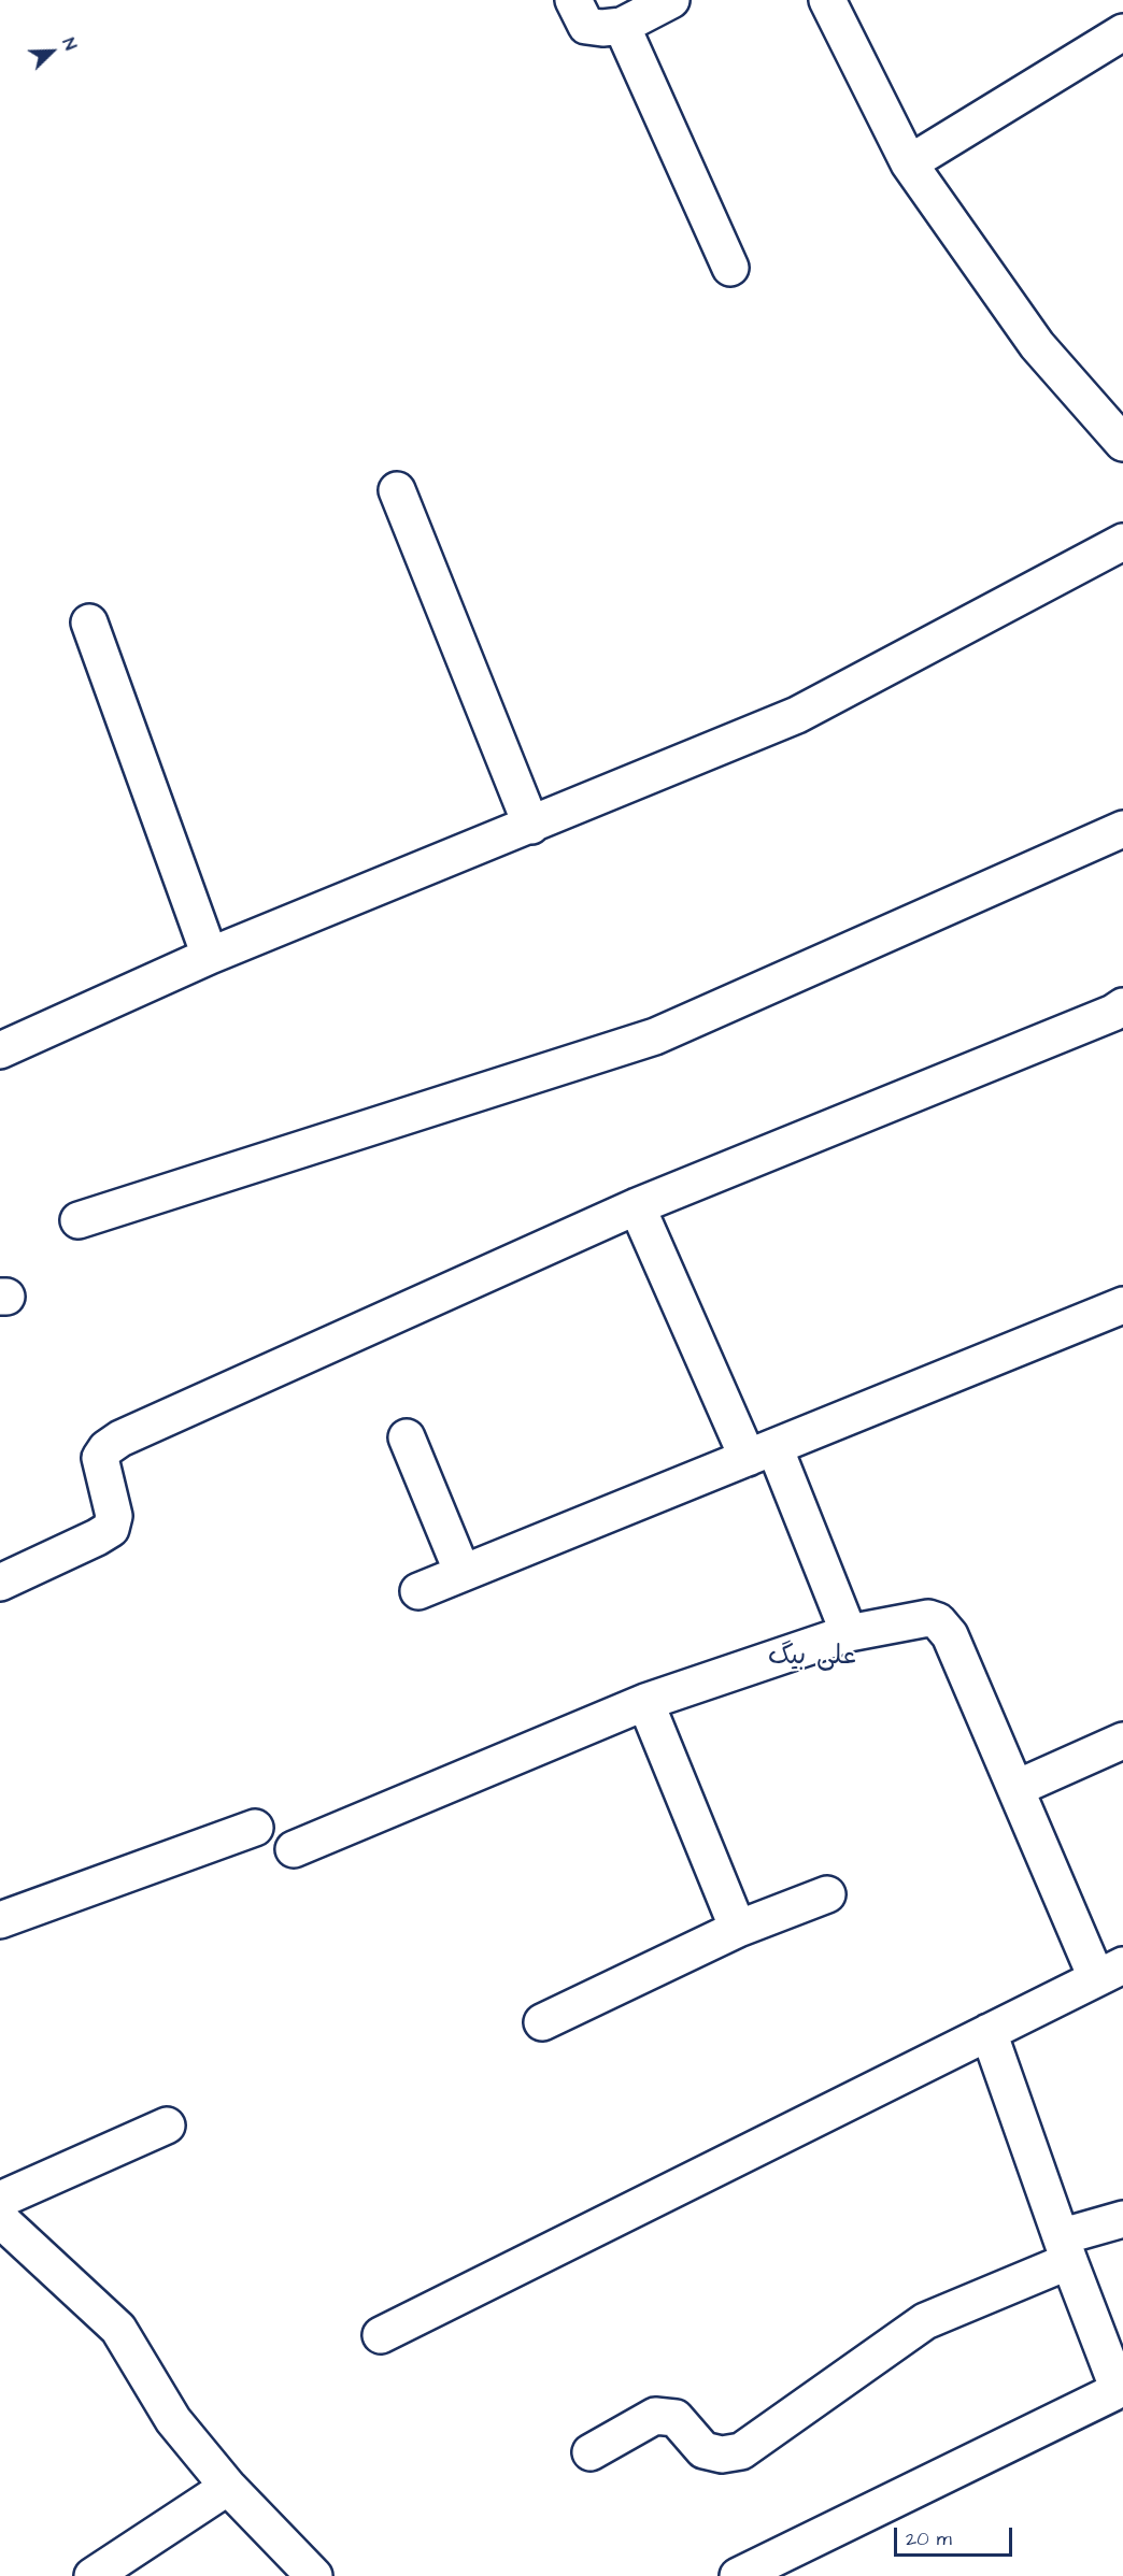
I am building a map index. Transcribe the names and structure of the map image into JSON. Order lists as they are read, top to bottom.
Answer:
{
  "districts": ["علی بیگ"],
  "scale_bar": "20 m",
  "north": "top right"
}
